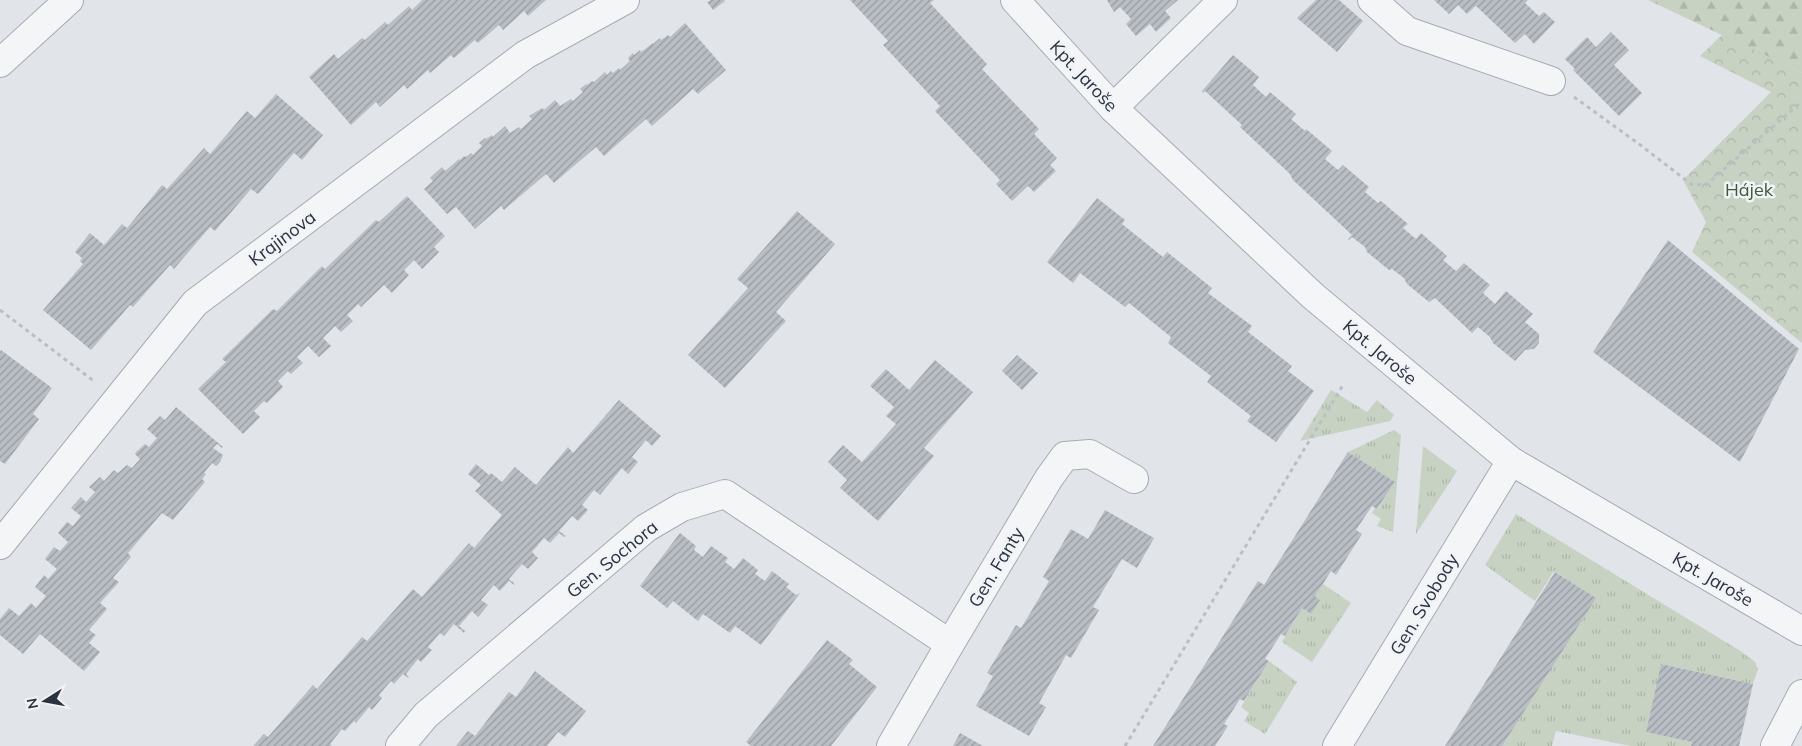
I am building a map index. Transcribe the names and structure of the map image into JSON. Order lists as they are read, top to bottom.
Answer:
{
  "streets": {
    "street": [
      "Kpt. Jaroše",
      "Krajinova",
      "Gen. Sochora",
      "Gen. Fanty",
      "Gen. Svobody"
    ]
  },
  "crossings": [
    ["Kpt. Jaroše", "Gen. Svobody"],
    ["Gen. Sochora", "Gen. Fanty"]
  ],
  "parks": ["Hájek"],
  "north": "left"
}
